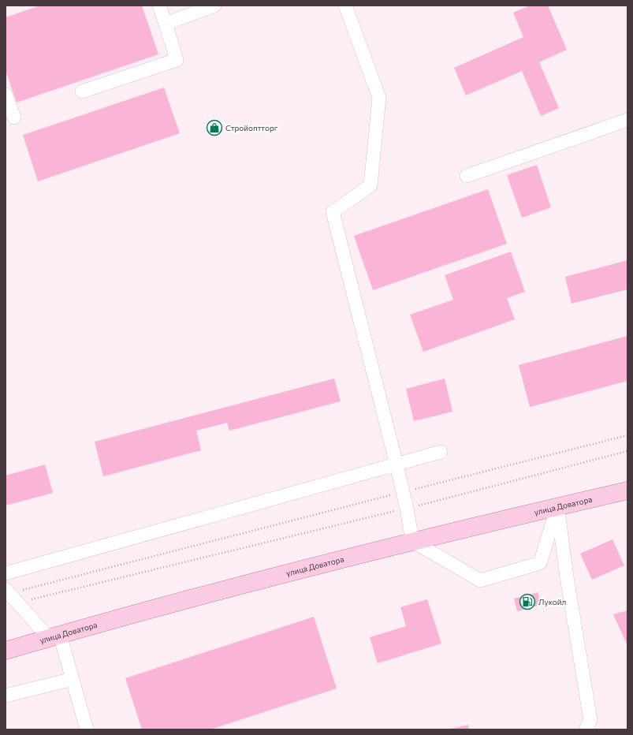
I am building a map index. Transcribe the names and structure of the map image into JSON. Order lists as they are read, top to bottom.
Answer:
{
  "streets": {
    "main road": ["улица Доватора"]
  },
  "places": {
    "shop": ["Стройоптторг"],
    "fuel station": ["Лукойл"]
  }
}
